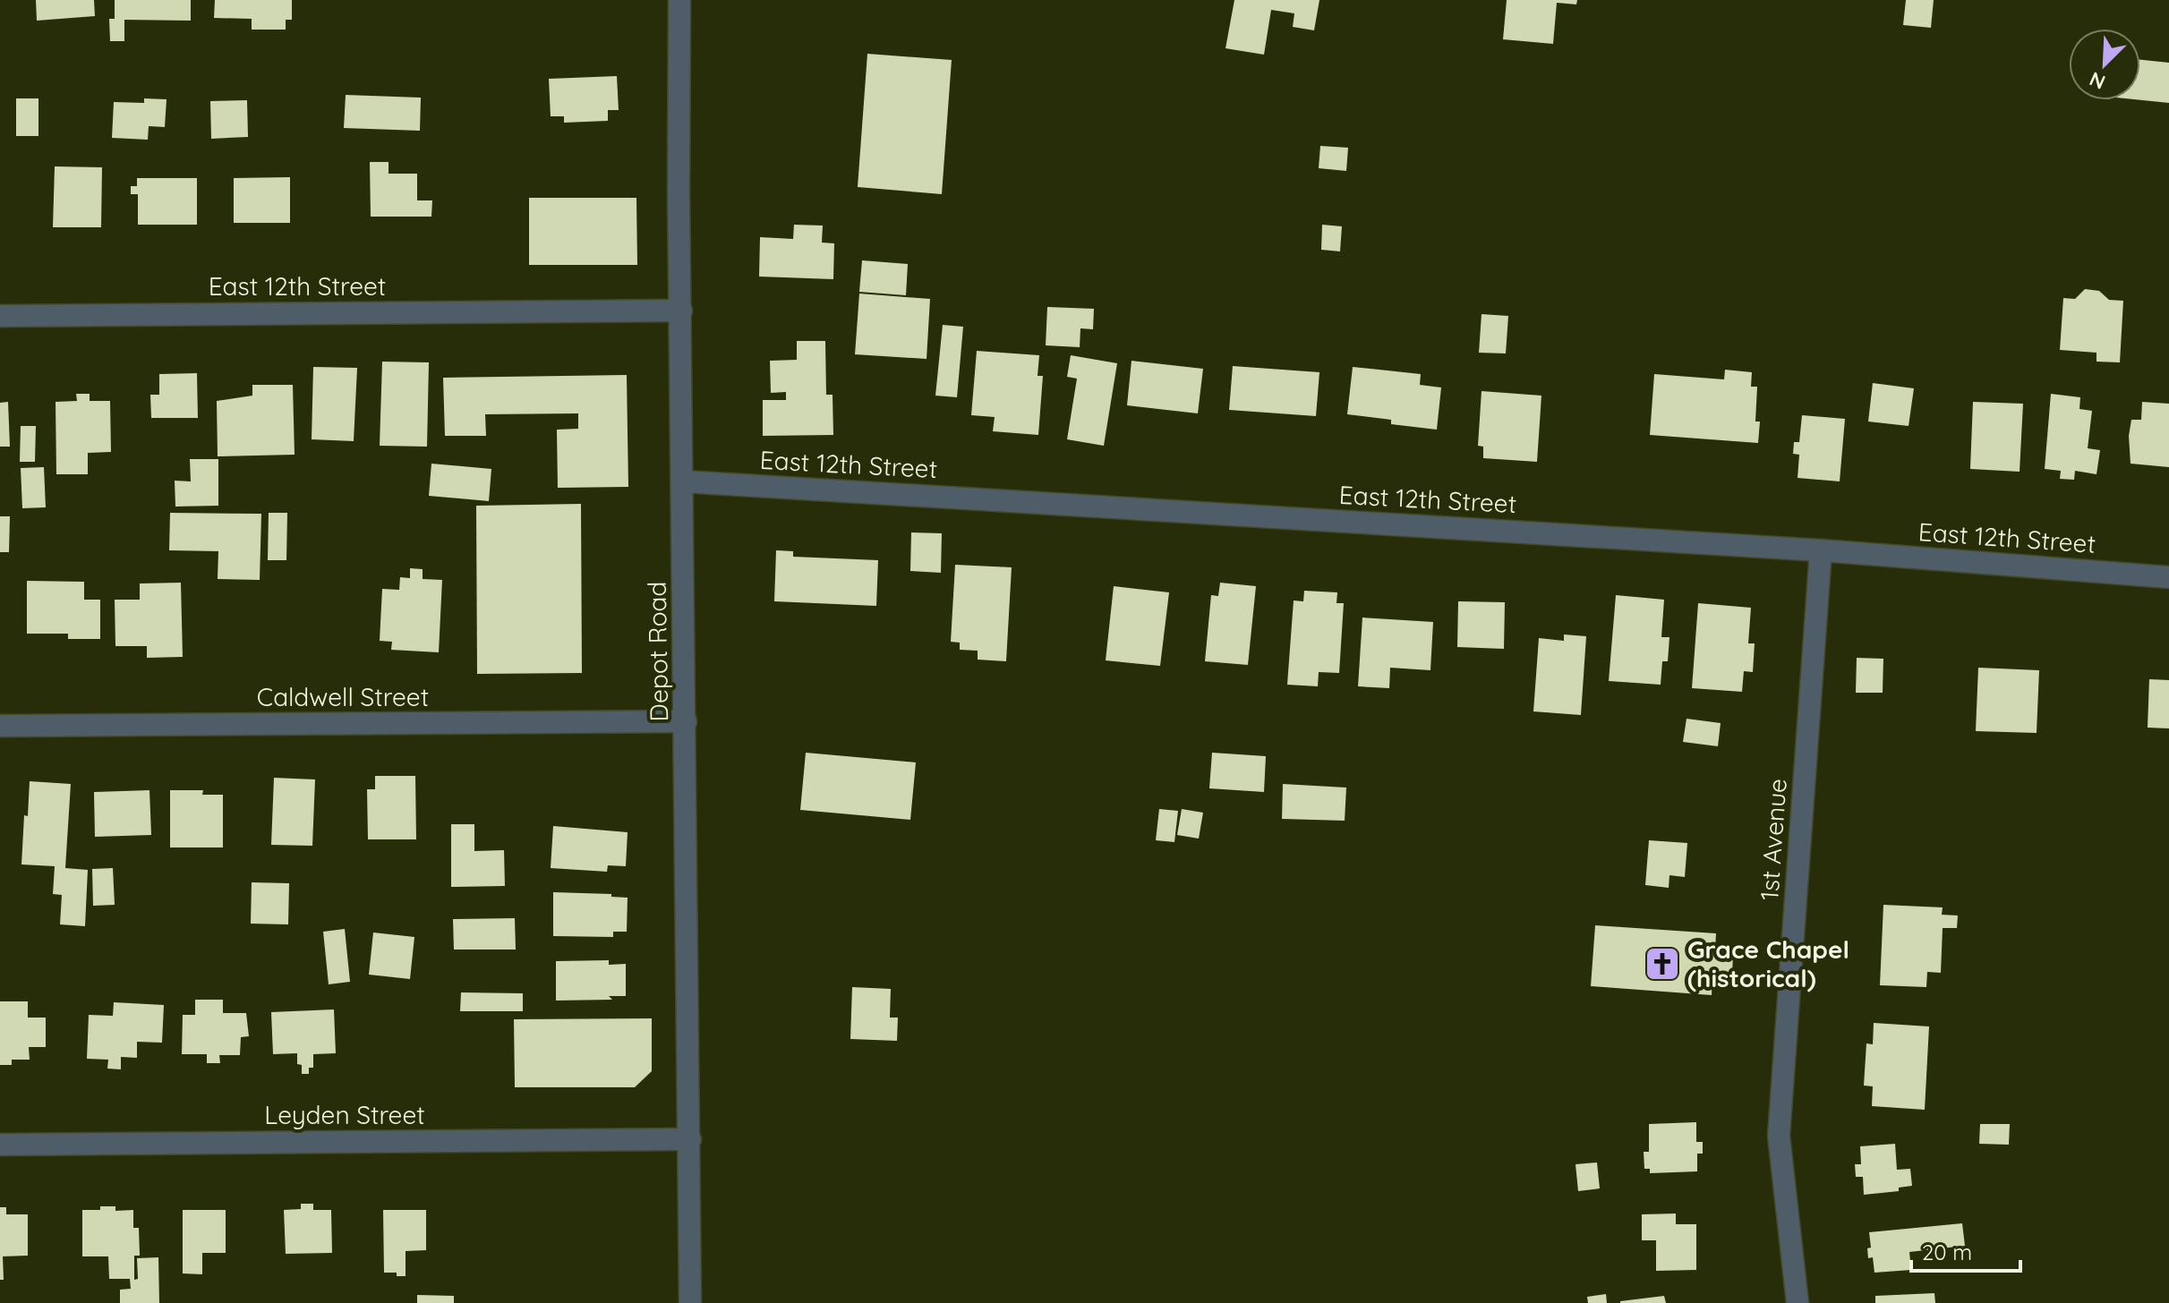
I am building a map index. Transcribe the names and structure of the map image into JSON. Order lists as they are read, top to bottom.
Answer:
{
  "streets": {
    "street": [
      "East 12th Street",
      "Depot Road",
      "Caldwell Street",
      "1st Avenue",
      "Leyden Street"
    ]
  },
  "crossings": [
    ["East 12th Street", "Depot Road"],
    ["East 12th Street", "1st Avenue"],
    ["Depot Road", "Caldwell Street"],
    ["Depot Road", "Leyden Street"]
  ],
  "places": {
    "church": ["Grace Chapel (historical)"]
  },
  "scale_bar": "20 m",
  "north": "bottom left"
}
